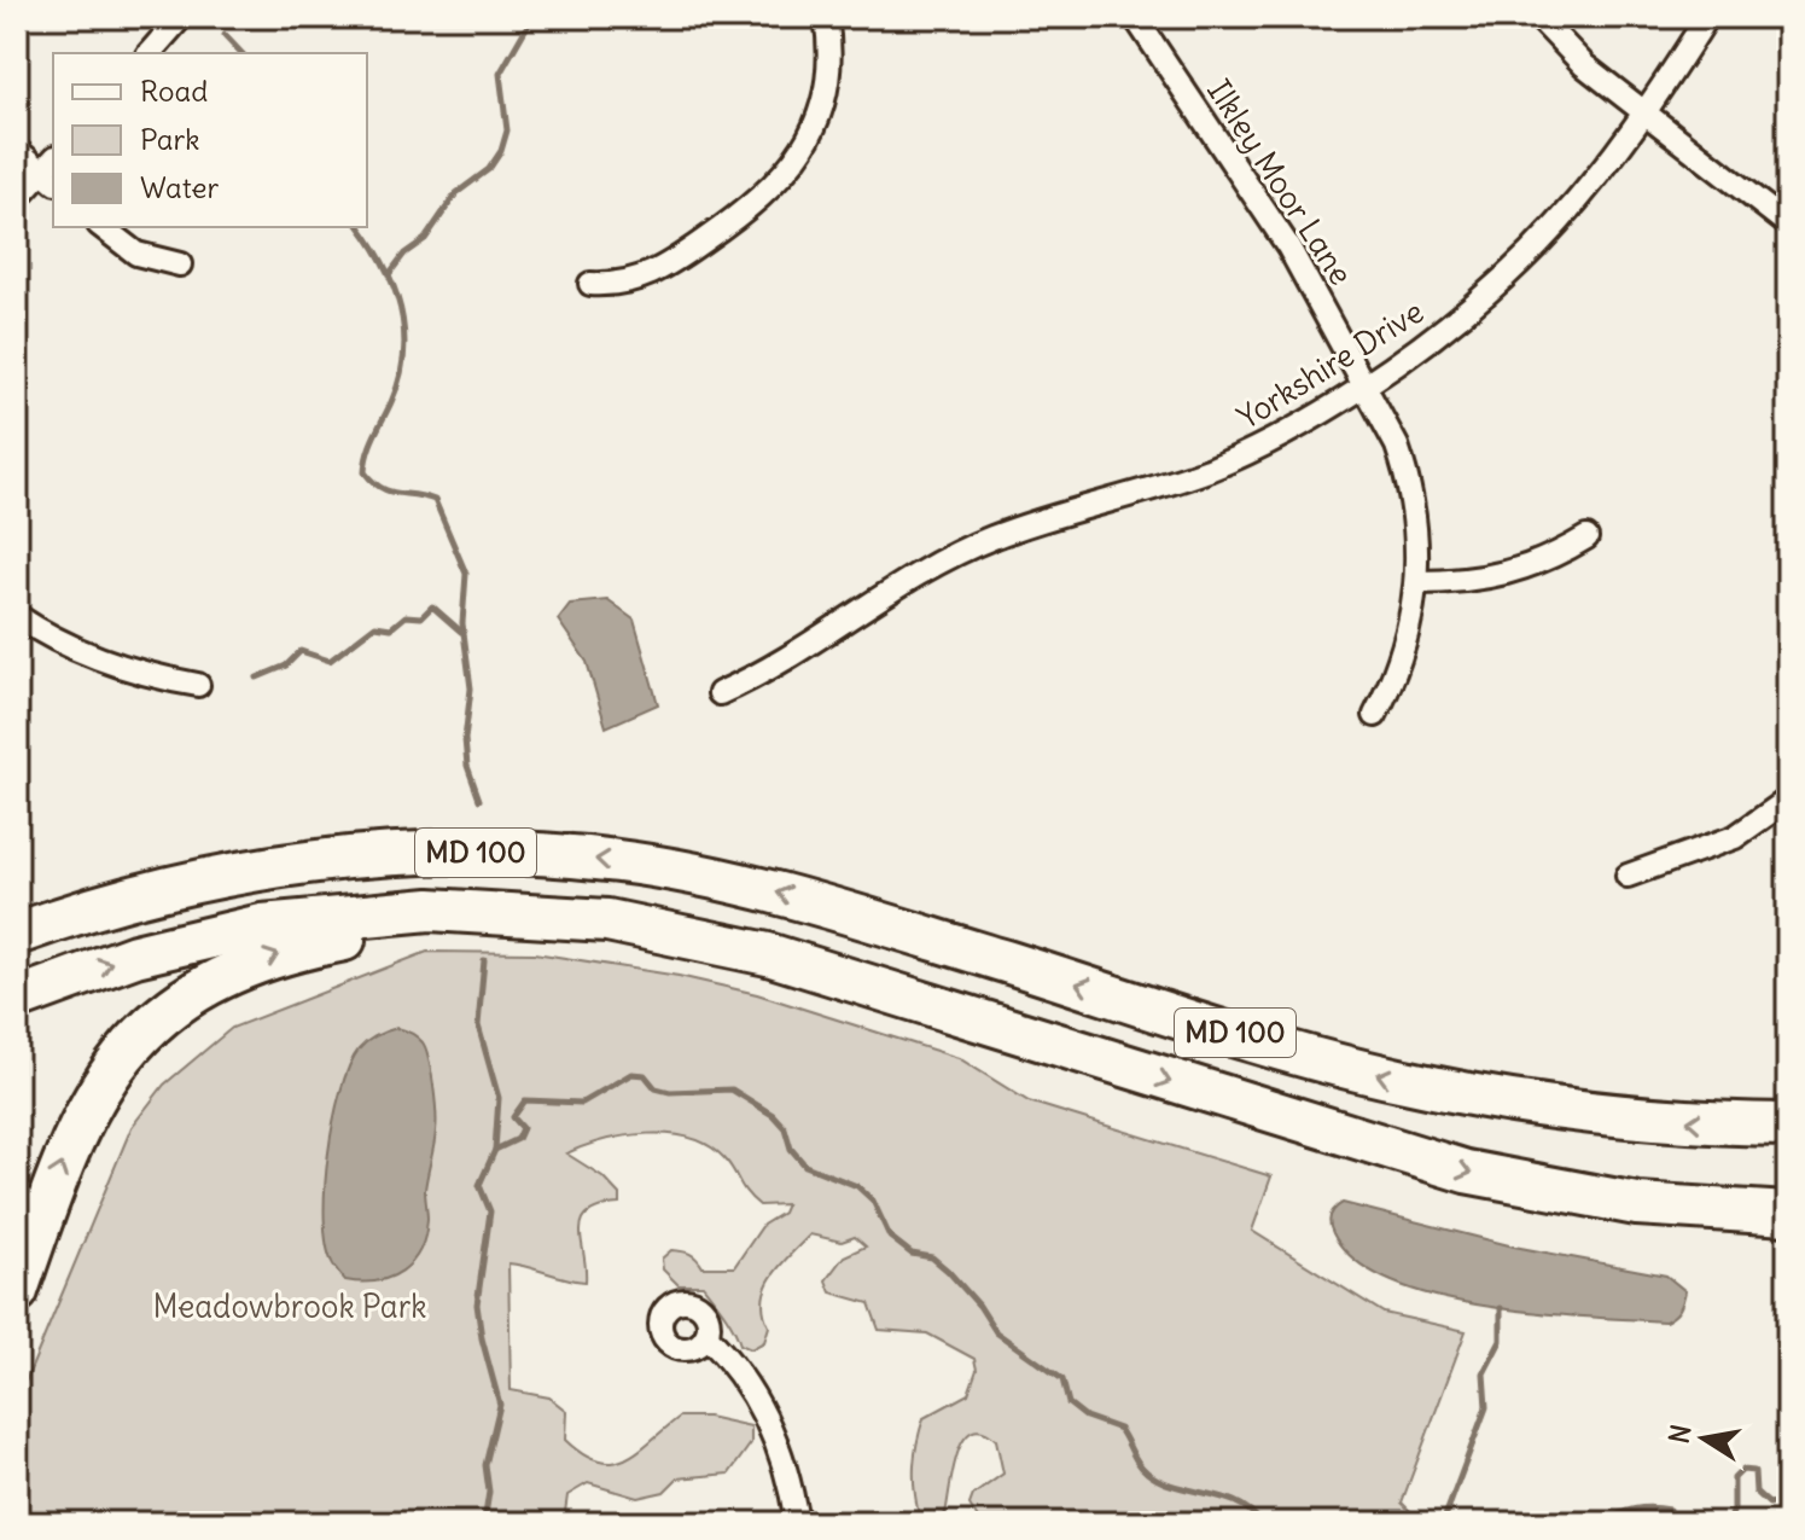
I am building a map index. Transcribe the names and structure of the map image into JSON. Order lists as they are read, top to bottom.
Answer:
{
  "streets": {
    "highway": ["MD 100"],
    "street": ["Ilkley Moor Lane", "Yorkshire Drive"]
  },
  "crossings": [
    ["Ilkley Moor Lane", "Yorkshire Drive"]
  ],
  "parks": ["Meadowbrook Park"],
  "legend": ["Road", "Park", "Water"],
  "north": "left"
}
